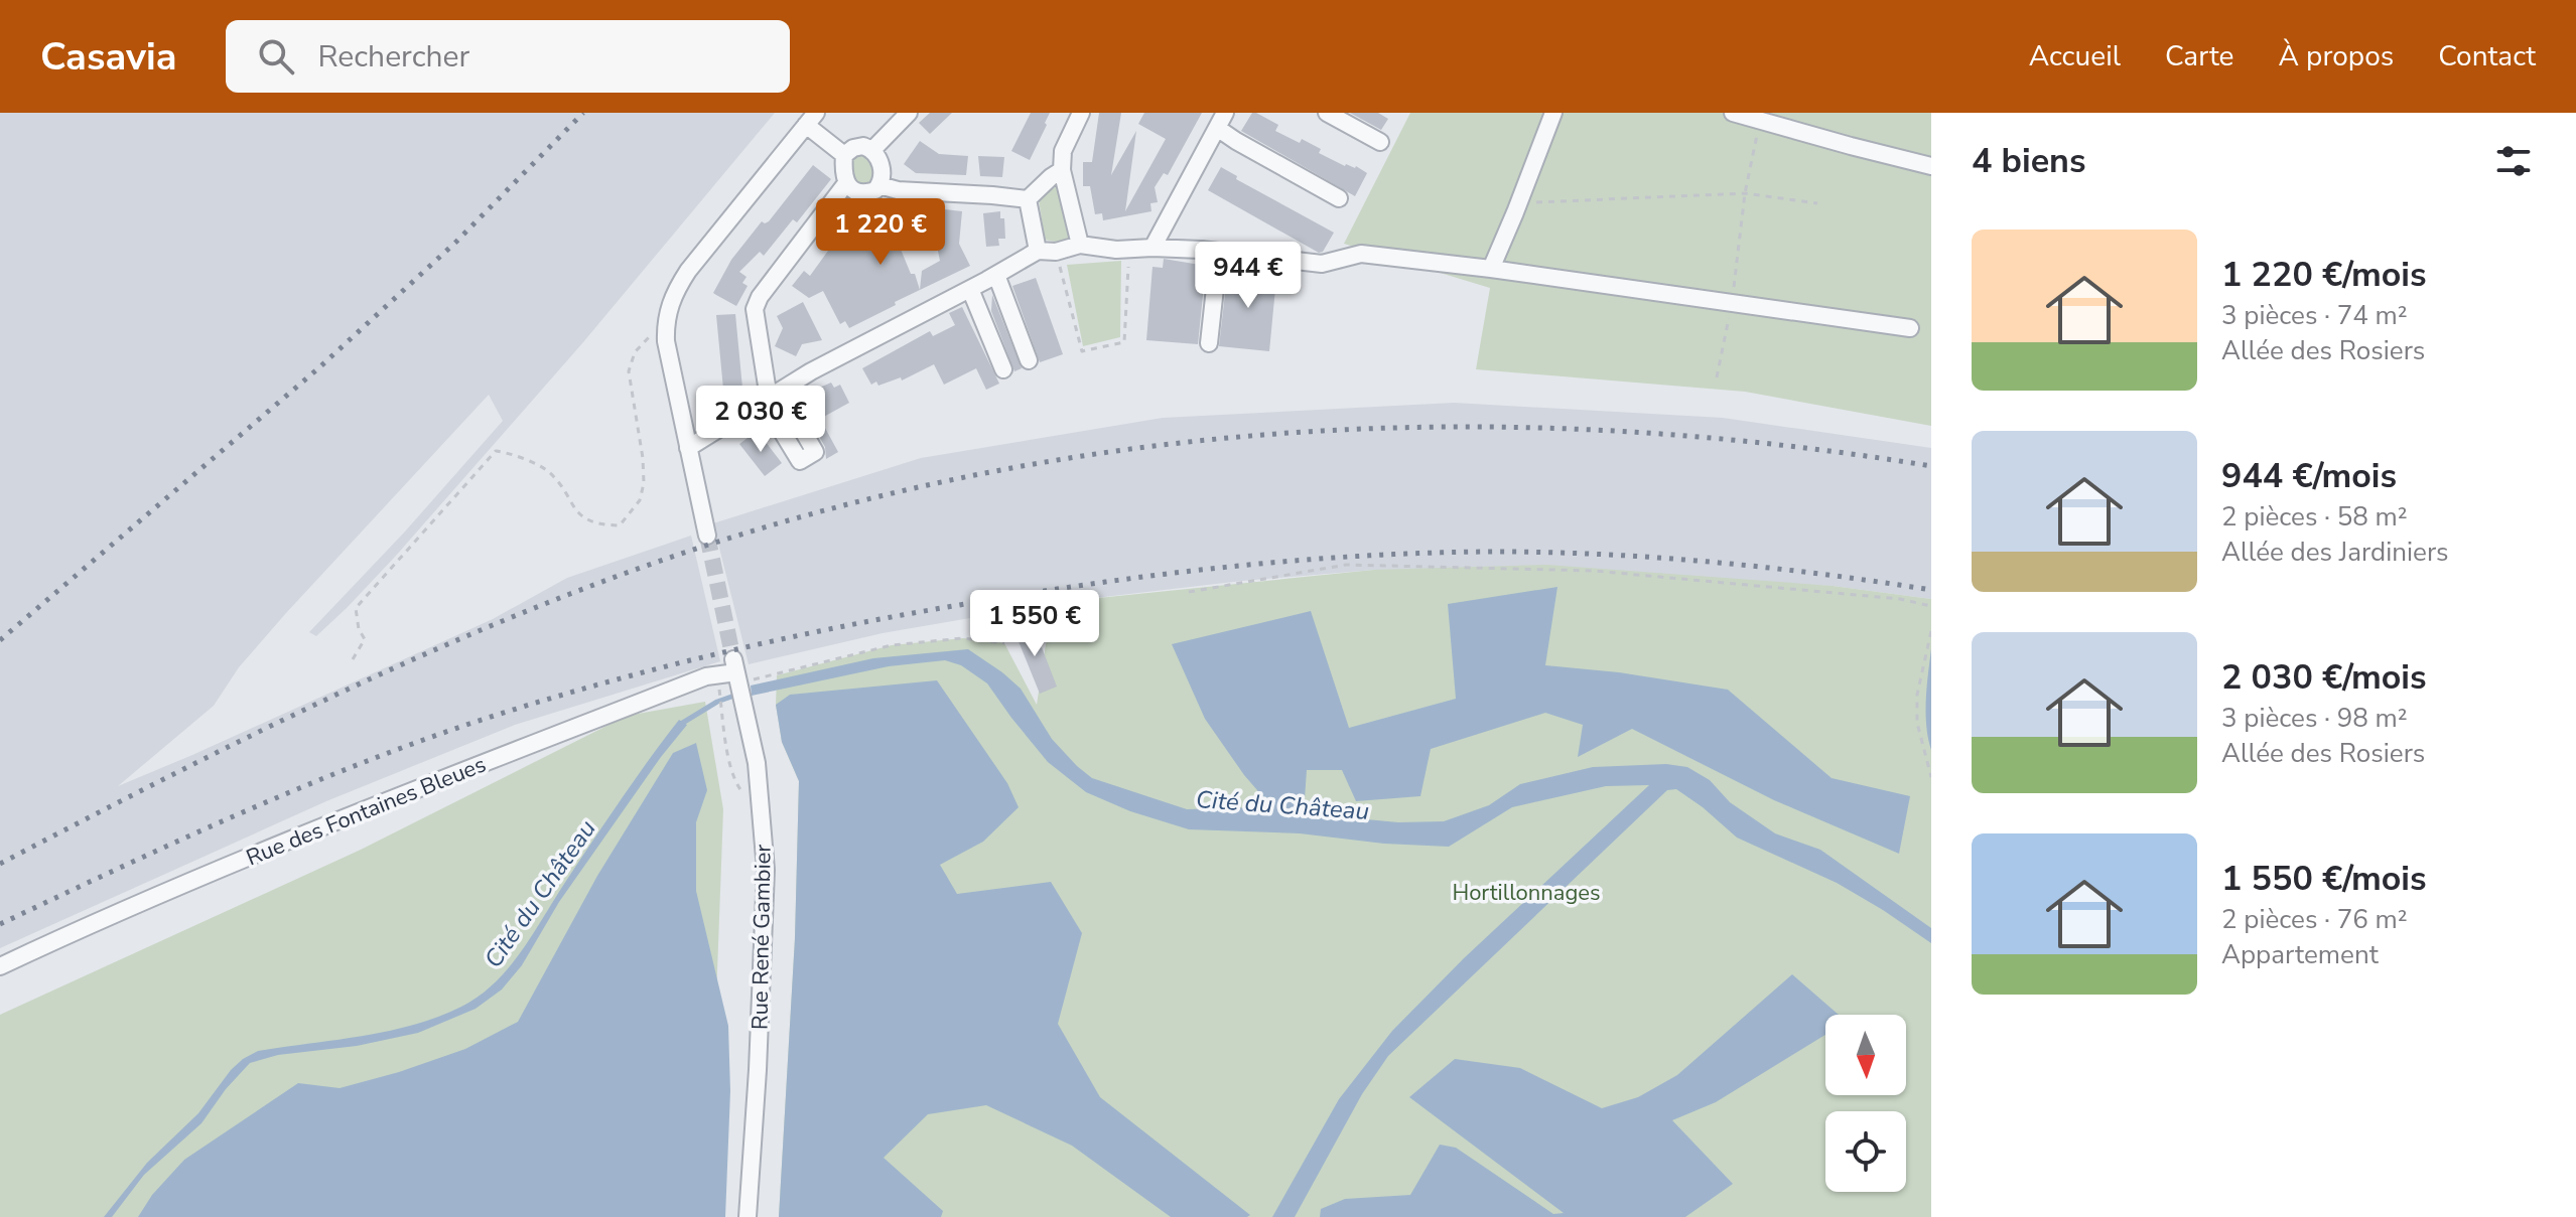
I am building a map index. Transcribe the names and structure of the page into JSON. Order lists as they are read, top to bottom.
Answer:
{
  "streets": {
    "street": ["Rue des Fontaines Bleues", "Rue René Gambier"]
  },
  "crossings": [
    ["Rue des Fontaines Bleues", "Rue René Gambier"]
  ],
  "water": ["Cité du Château"],
  "parks": ["Hortillonnages"],
  "north": "bottom",
  "page": {
    "header": "Casavia",
    "search": "Rechercher",
    "nav": [
      "Accueil",
      "Carte",
      "À propos",
      "Contact"
    ],
    "heading": "4 biens",
    "price": [
      "1 220 €",
      "944 €",
      "2 030 €",
      "1 550 €"
    ],
    "list": [
      {
        "name": "1 220 €/mois",
        "note": "3 pièces · 74 m² · Allée des Rosiers"
      },
      {
        "name": "944 €/mois",
        "note": "2 pièces · 58 m² · Allée des Jardiniers"
      },
      {
        "name": "2 030 €/mois",
        "note": "3 pièces · 98 m² · Allée des Rosiers"
      },
      {
        "name": "1 550 €/mois",
        "note": "2 pièces · 76 m² · Appartement"
      }
    ]
  }
}
